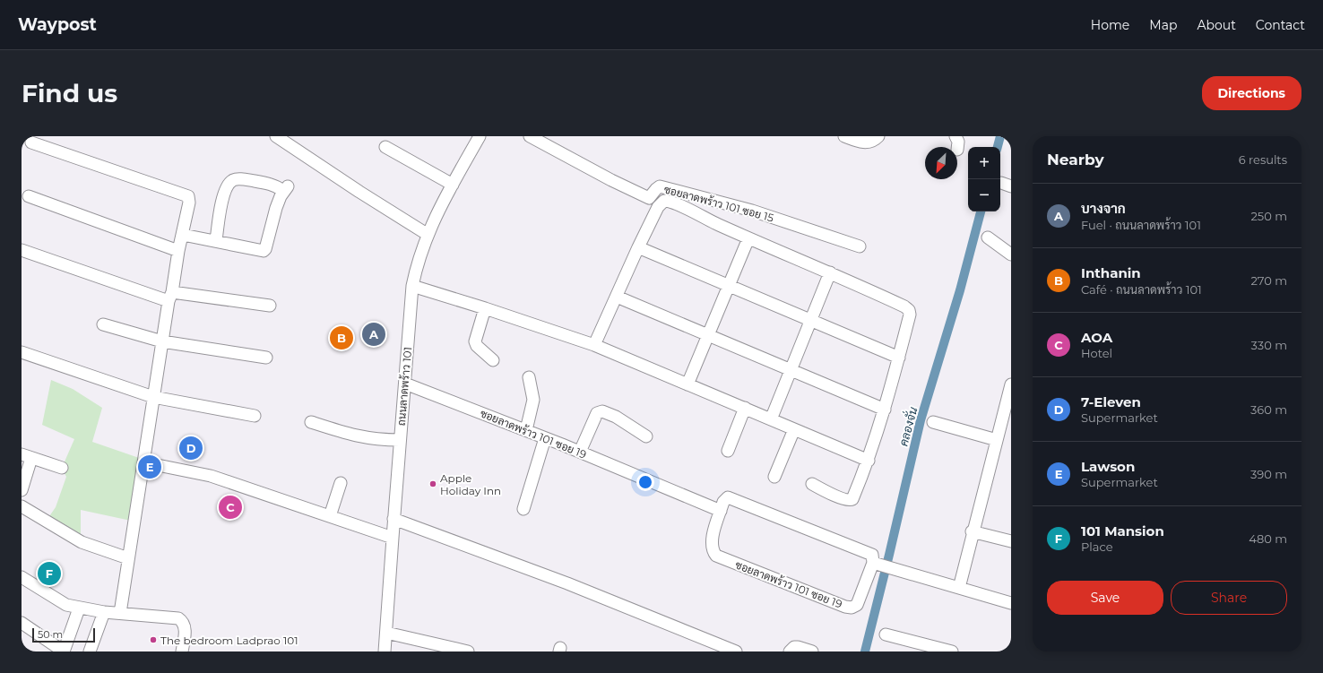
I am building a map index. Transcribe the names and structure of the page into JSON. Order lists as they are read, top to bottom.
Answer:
{
  "streets": {
    "street": ["ซอยลาดพร้าว 101 ซอย 15", "ถนนลาดพร้าว 101", "ซอยลาดพร้าว 101 ซอย 19"]
  },
  "crossings": [
    ["ถนนลาดพร้าว 101", "ซอยลาดพร้าว 101 ซอย 19"]
  ],
  "water": ["คลองจั่น"],
  "places": ["Apple Holiday Inn", "The bedroom Ladprao 101"],
  "scale_bar": "50 m",
  "north": "bottom left",
  "page": {
    "header": "Waypost",
    "nav": [
      "Home",
      "Map",
      "About",
      "Contact"
    ],
    "buttons": [
      "Directions",
      ["Save", "Share"]
    ],
    "title": "Find us",
    "heading": ["Nearby", "6 results"],
    "map_buttons": ["+", "−"],
    "list": [
      {
        "mark": "A",
        "name": "บางจาก",
        "note": "Fuel · ถนนลาดพร้าว 101",
        "value": "250 m"
      },
      {
        "mark": "B",
        "name": "Inthanin",
        "note": "Café · ถนนลาดพร้าว 101",
        "value": "270 m"
      },
      {
        "mark": "C",
        "name": "AOA",
        "note": "Hotel",
        "value": "330 m"
      },
      {
        "mark": "D",
        "name": "7-Eleven",
        "note": "Supermarket",
        "value": "360 m"
      },
      {
        "mark": "E",
        "name": "Lawson",
        "note": "Supermarket",
        "value": "390 m"
      },
      {
        "mark": "F",
        "name": "101 Mansion",
        "note": "Place",
        "value": "480 m"
      }
    ],
    "pins": [
      "A",
      "B",
      "D",
      "E",
      "C",
      "F"
    ],
    "scale": "50 m"
  }
}
